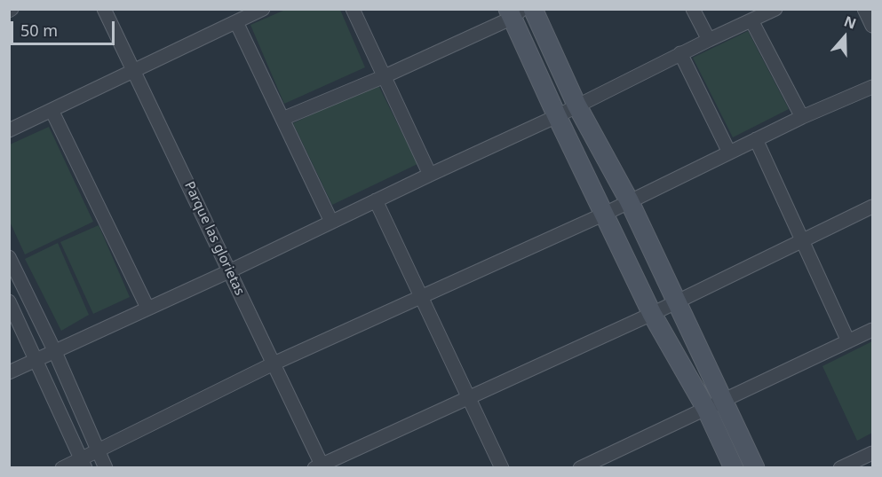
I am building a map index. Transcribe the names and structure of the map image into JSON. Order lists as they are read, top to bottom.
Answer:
{
  "streets": {
    "street": ["Parque las glorietas"]
  },
  "scale_bar": "50 m",
  "north": "top"
}
